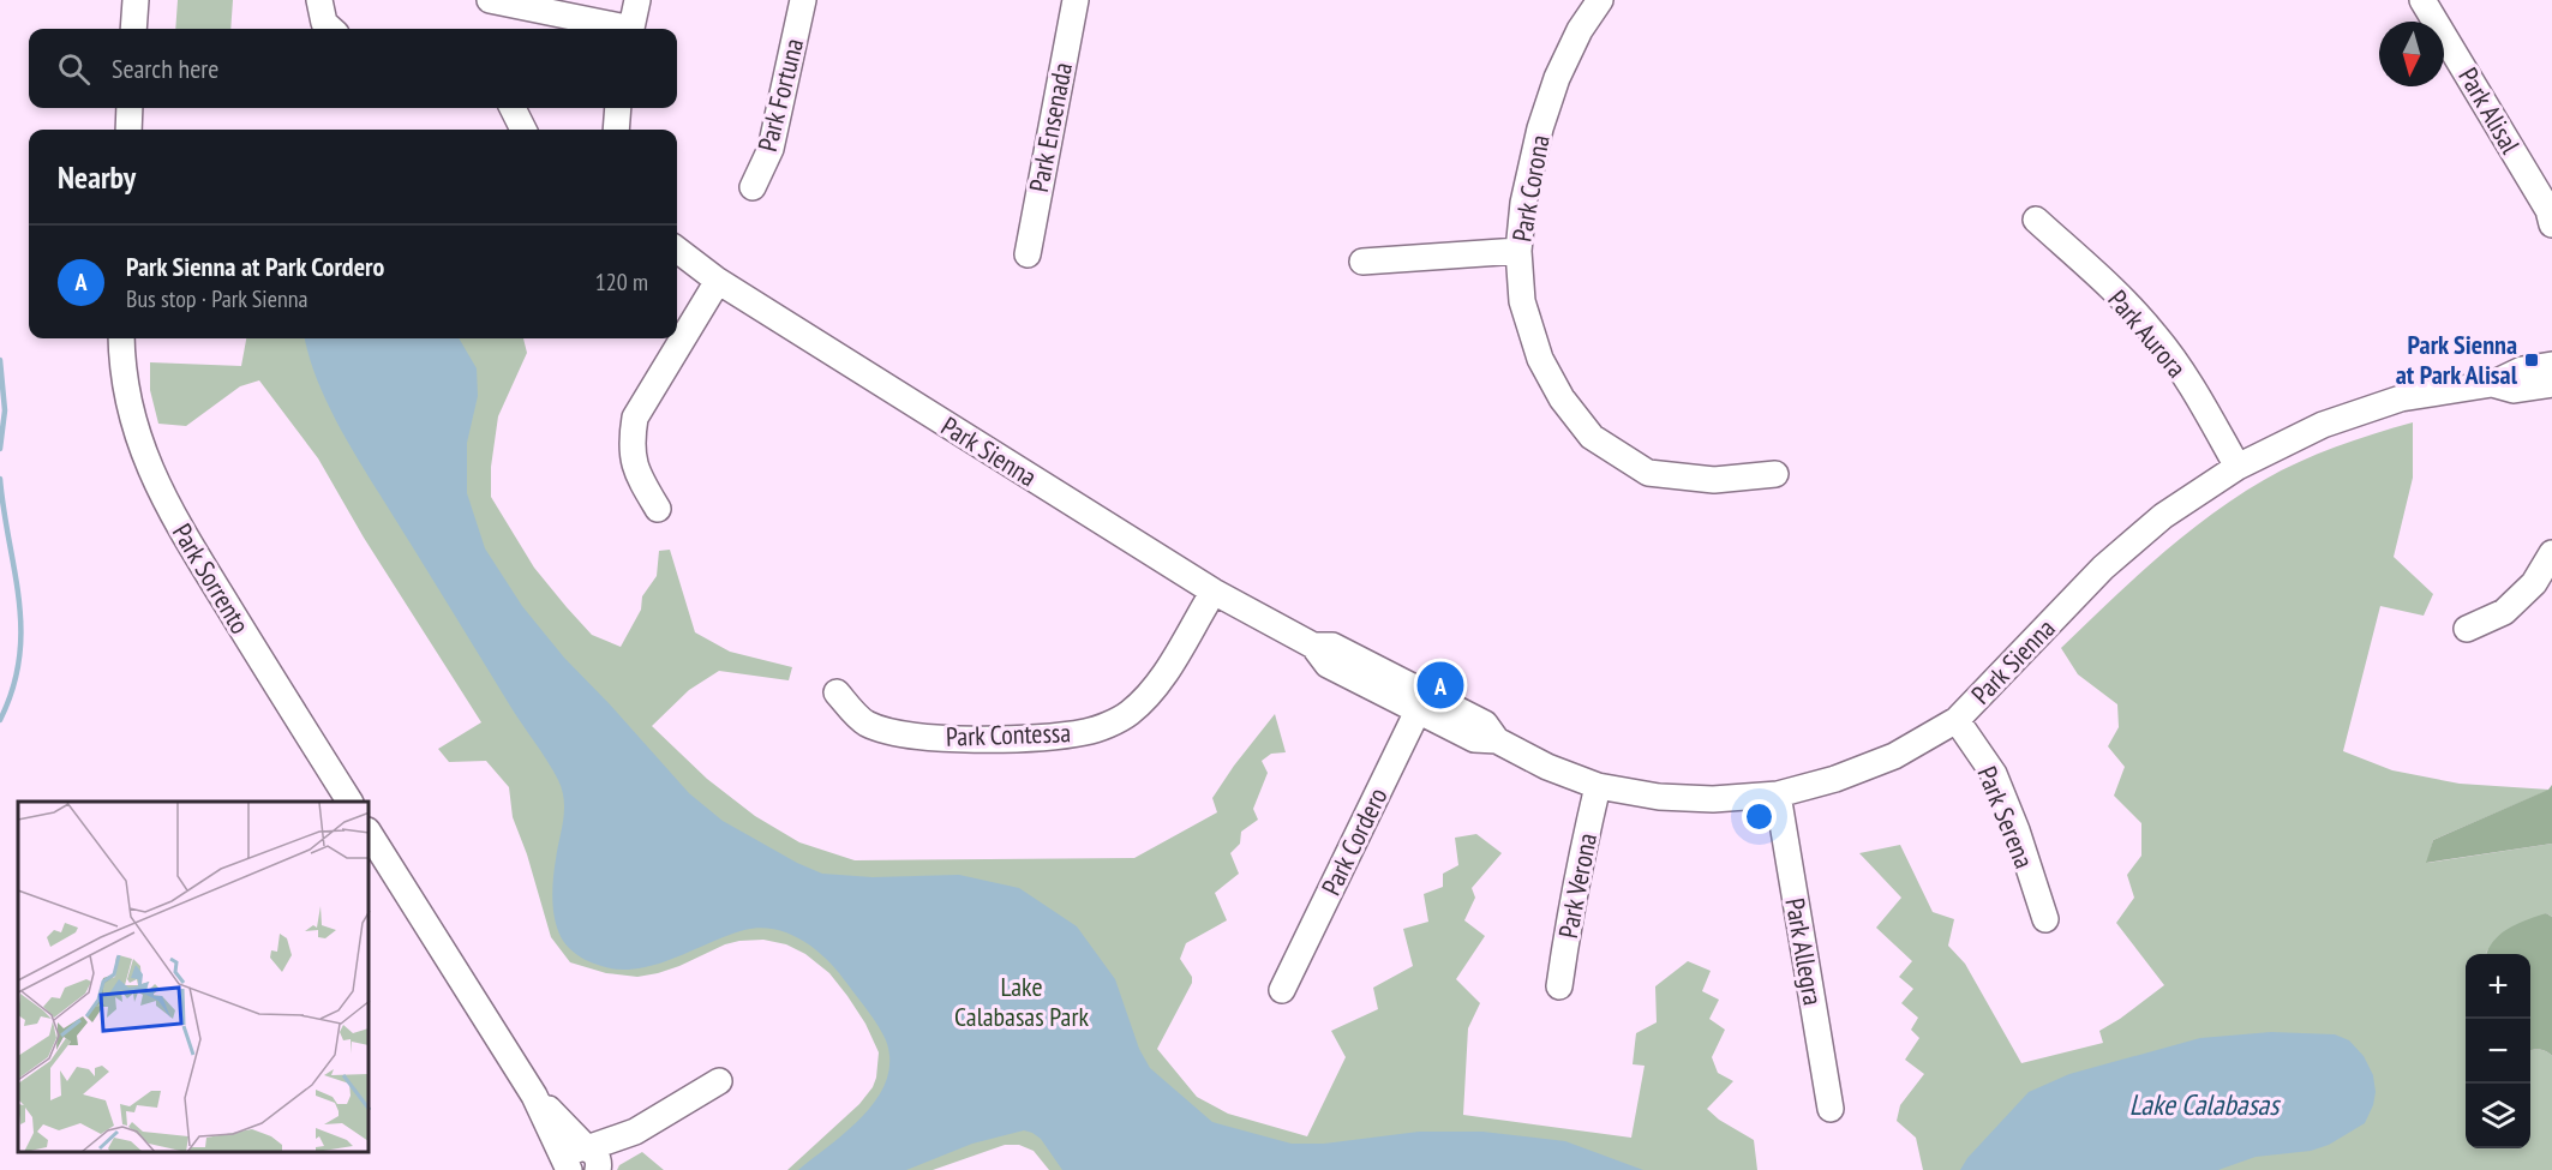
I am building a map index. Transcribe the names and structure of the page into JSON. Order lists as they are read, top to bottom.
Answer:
{
  "streets": {
    "street": [
      "Park Fortuna",
      "Park Alisal",
      "Park Ensenada",
      "Park Corona",
      "Park Aurora",
      "Park Sienna",
      "Park Sorrento",
      "Park Contessa",
      "Park Serena",
      "Park Cordero",
      "Park Verona",
      "Park Allegra"
    ]
  },
  "crossings": [
    ["Park Aurora", "Park Sienna"],
    ["Park Sienna", "Park Contessa"],
    ["Park Sienna", "Park Serena"],
    ["Park Sienna", "Park Cordero"],
    ["Park Sienna", "Park Verona"],
    ["Park Sienna", "Park Allegra"]
  ],
  "water": ["Lake Calabasas"],
  "parks": ["Lake Calabasas Park"],
  "places": {
    "transit": ["Park Sienna at Park Alisal"]
  },
  "north": "bottom",
  "page": {
    "search": "Search here",
    "heading": "Nearby",
    "list": [
      {
        "mark": "A",
        "name": "Park Sienna at Park Cordero",
        "note": "Bus stop · Park Sienna",
        "value": "120 m"
      }
    ],
    "pins": "A",
    "map_buttons": ["+", "−"]
  }
}
